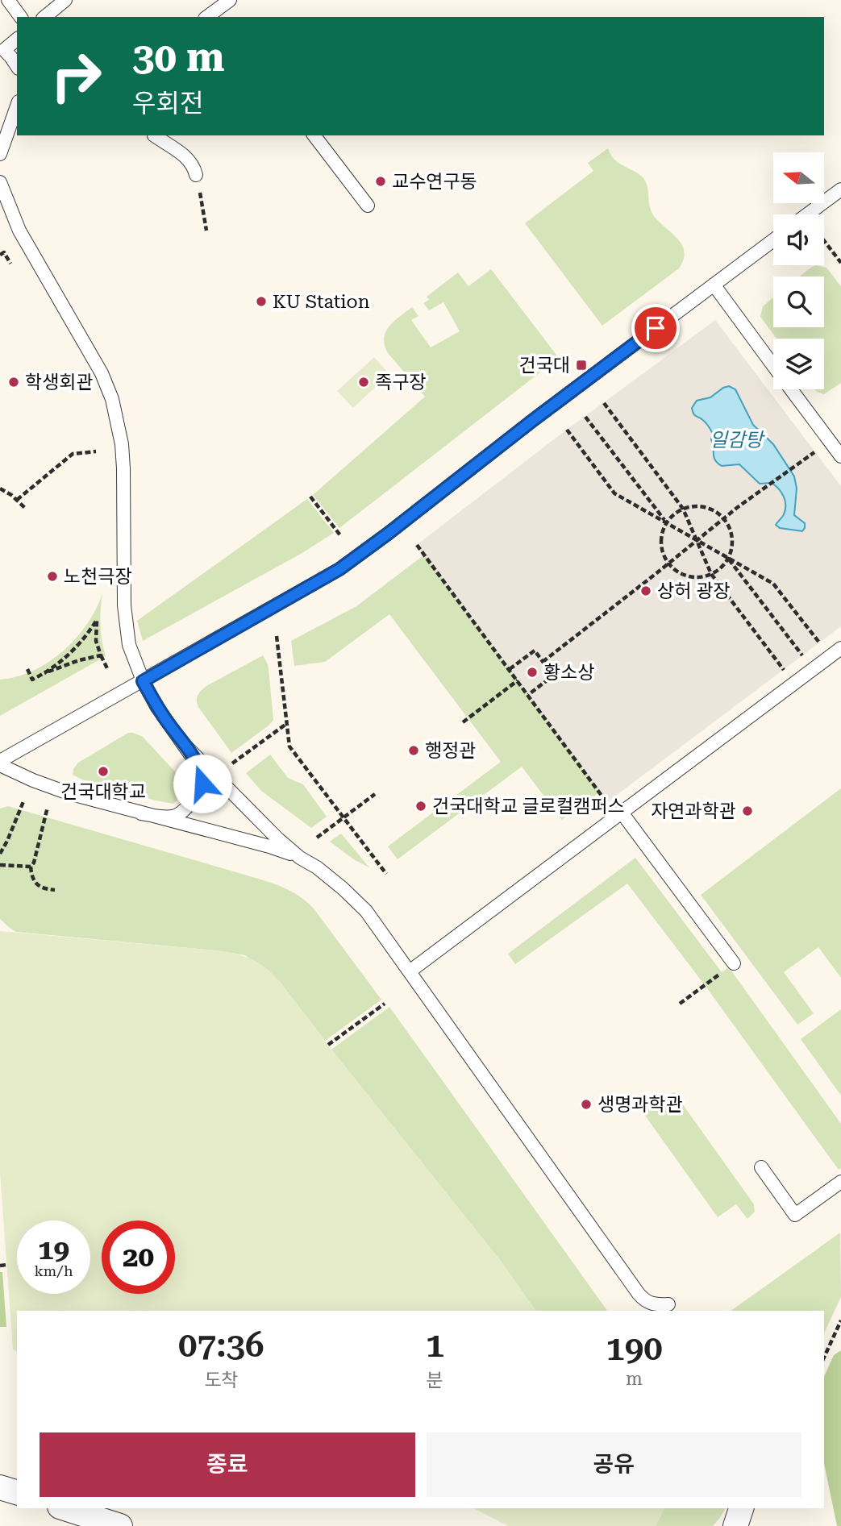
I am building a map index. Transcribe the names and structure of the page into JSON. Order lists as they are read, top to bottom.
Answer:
{
  "water": ["일감탕"],
  "places": {
    "other": [
      "교수연구동",
      "KU Station",
      "학생회관",
      "족구장",
      "노천극장",
      "상허 광장",
      "황소상",
      "행정관",
      "건국대학교",
      "건국대학교 글로컬캠퍼스",
      "자연과학관",
      "생명과학관"
    ],
    "transit": ["건국대"]
  },
  "north": "left",
  "page": {
    "turn": ["30 m", "우회전"],
    "speed": "19 km/h",
    "limit": "20",
    "eta": [
      "07:36",
      "도착",
      "1",
      "분",
      "190",
      "m"
    ],
    "buttons": ["종료", "공유"]
  }
}
